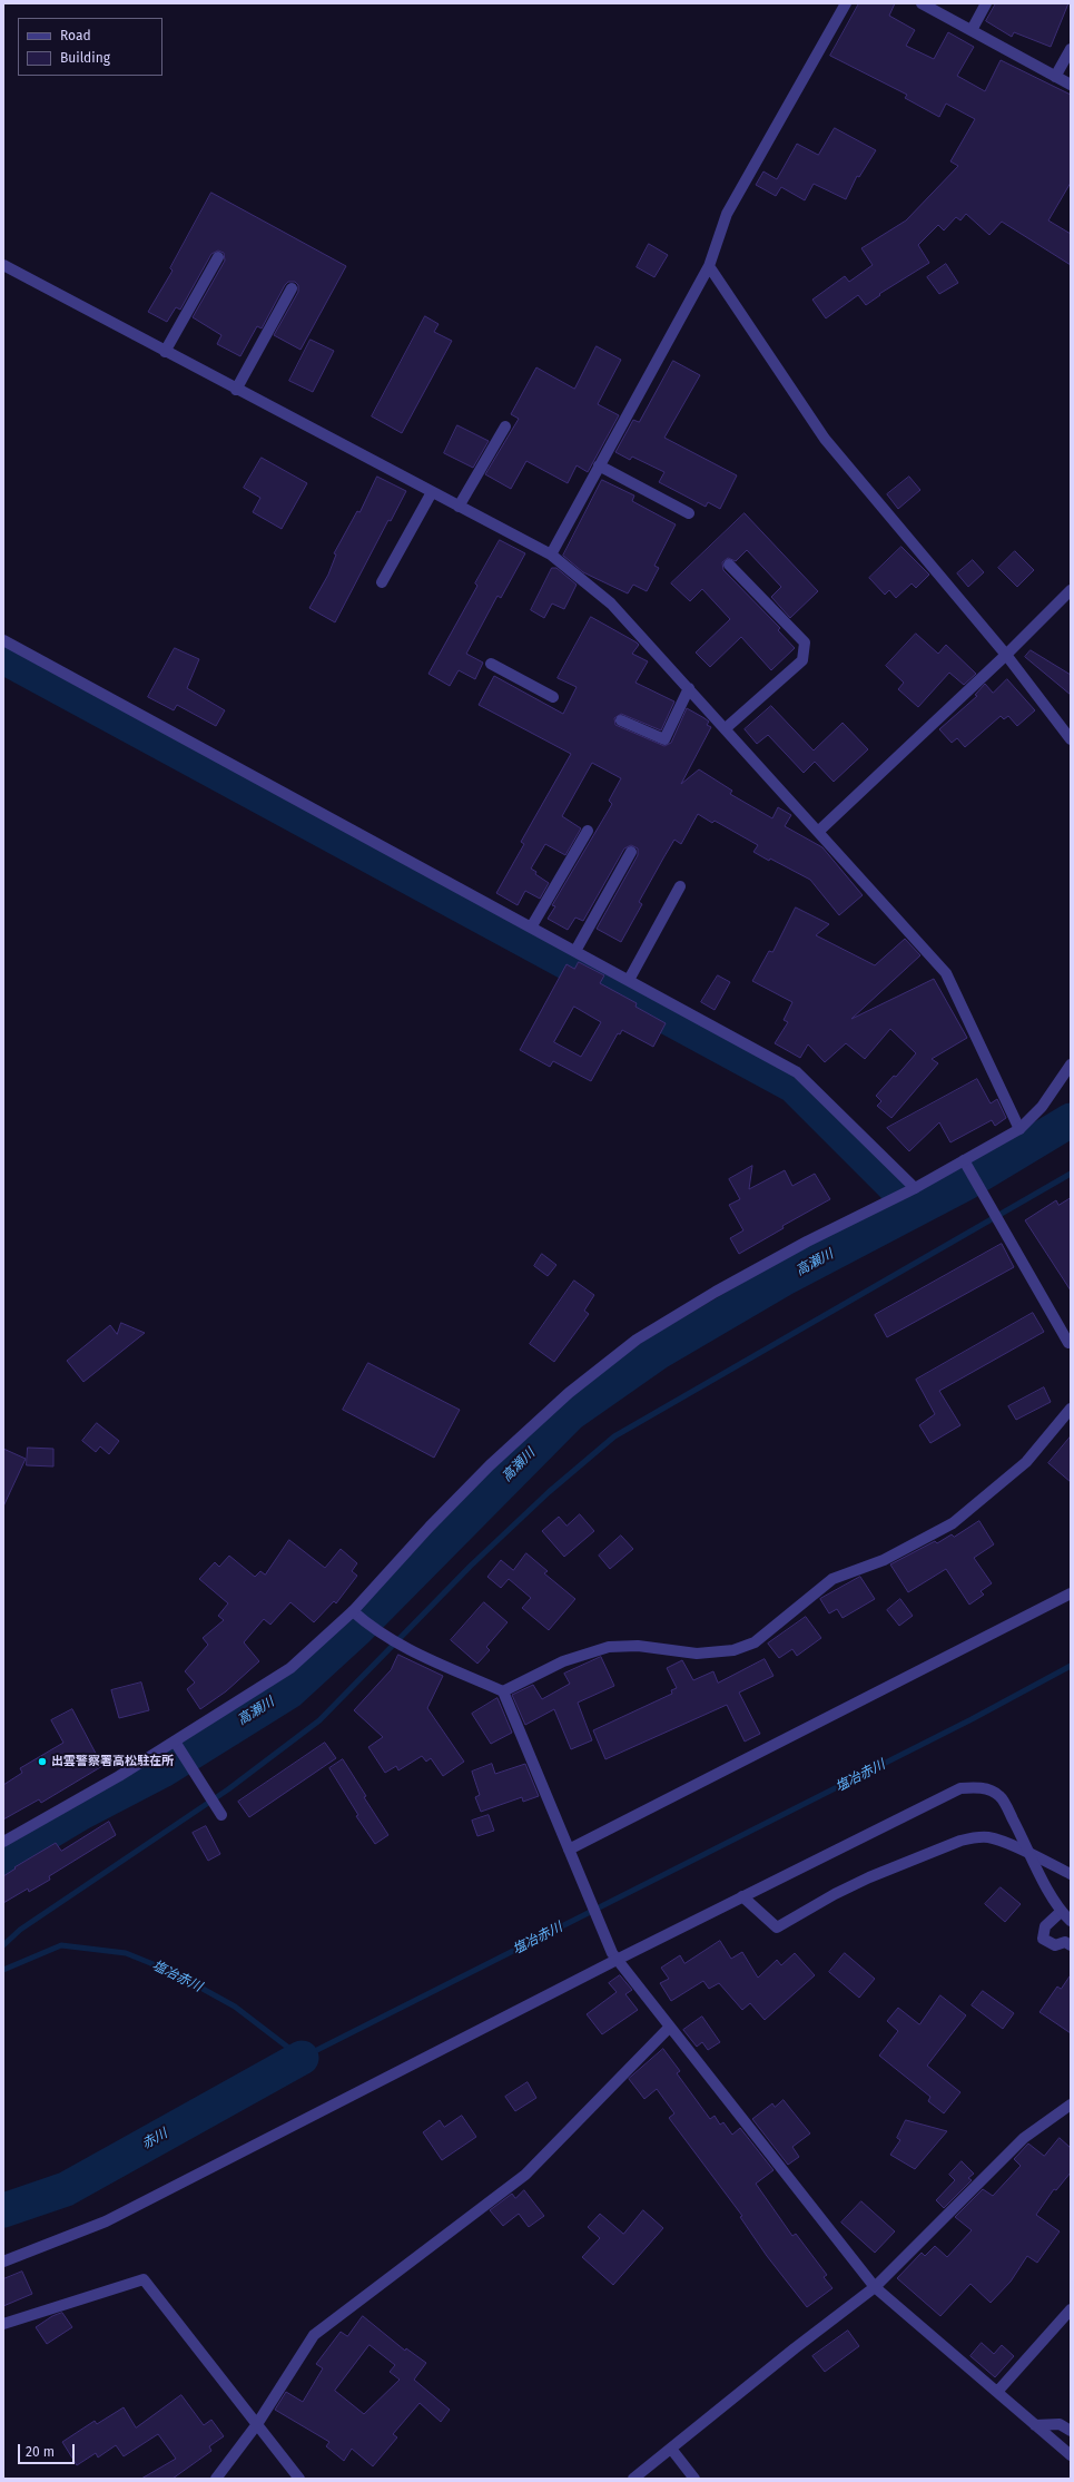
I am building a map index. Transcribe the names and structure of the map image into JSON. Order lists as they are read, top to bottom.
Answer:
{
  "water": ["高瀬川", "塩冶赤川", "赤川"],
  "places": ["出雲警察署高松駐在所"],
  "legend": ["Road", "Building"],
  "scale_bar": "20 m"
}
